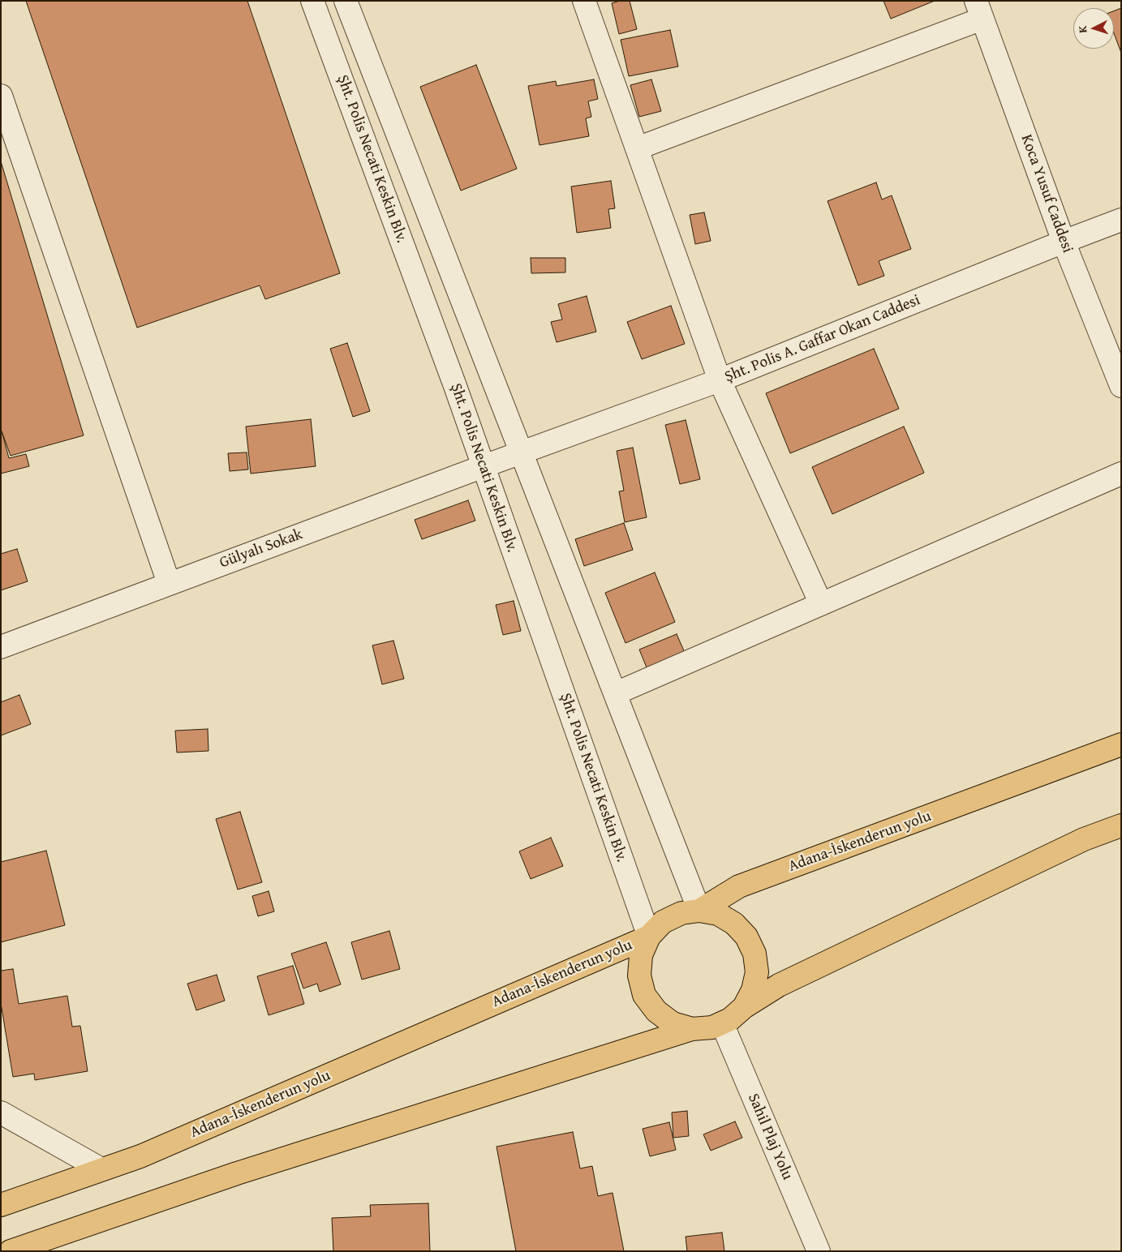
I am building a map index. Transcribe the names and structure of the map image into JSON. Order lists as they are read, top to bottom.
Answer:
{
  "streets": {
    "highway": ["Adana-İskenderun yolu"],
    "street": [
      "Şht. Polis Necati Keskin Blv.",
      "Koca Yusuf Caddesi",
      "Şht. Polis A. Gaffar Okan Caddesi",
      "Gülyalı Sokak",
      "Sahil Plaj Yolu"
    ]
  },
  "crossings": [
    ["Şht. Polis Necati Keskin Blv.", "Şht. Polis A. Gaffar Okan Caddesi"],
    ["Şht. Polis Necati Keskin Blv.", "Gülyalı Sokak"],
    ["Şht. Polis Necati Keskin Blv.", "Adana-İskenderun yolu"],
    ["Şht. Polis Necati Keskin Blv.", "Sahil Plaj Yolu"],
    ["Koca Yusuf Caddesi", "Şht. Polis A. Gaffar Okan Caddesi"],
    ["Şht. Polis A. Gaffar Okan Caddesi", "Gülyalı Sokak"],
    ["Adana-İskenderun yolu", "Sahil Plaj Yolu"]
  ],
  "north": "left"
}
